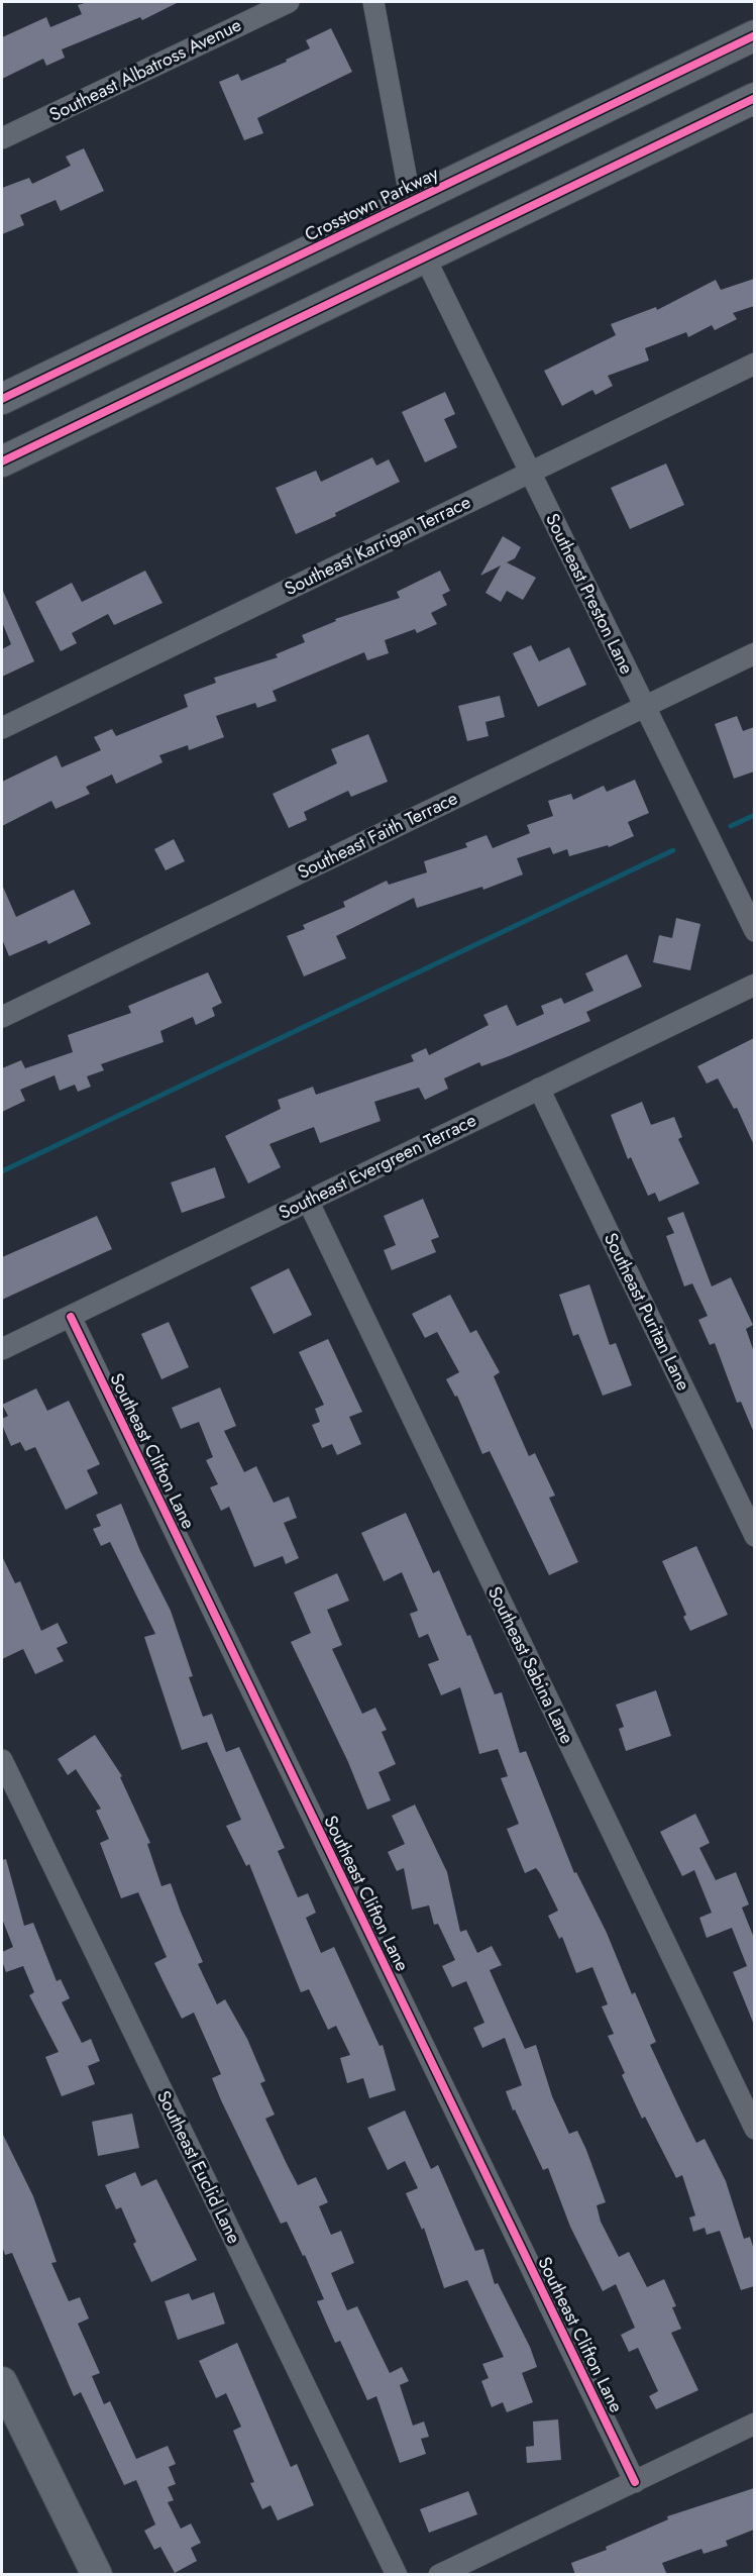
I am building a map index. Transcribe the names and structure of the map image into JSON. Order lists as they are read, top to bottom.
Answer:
{
  "streets": {
    "main road": ["Crosstown Parkway"],
    "street": [
      "Southeast Albatross Avenue",
      "Southeast Karrigan Terrace",
      "Southeast Preston Lane",
      "Southeast Faith Terrace",
      "Southeast Evergreen Terrace",
      "Southeast Puritan Lane",
      "Southeast Clifton Lane",
      "Southeast Sabina Lane",
      "Southeast Euclid Lane"
    ]
  },
  "crossings": [
    ["Southeast Karrigan Terrace", "Southeast Preston Lane"],
    ["Southeast Preston Lane", "Southeast Faith Terrace"],
    ["Southeast Evergreen Terrace", "Southeast Puritan Lane"],
    ["Southeast Evergreen Terrace", "Southeast Clifton Lane"],
    ["Southeast Evergreen Terrace", "Southeast Sabina Lane"]
  ]
}
